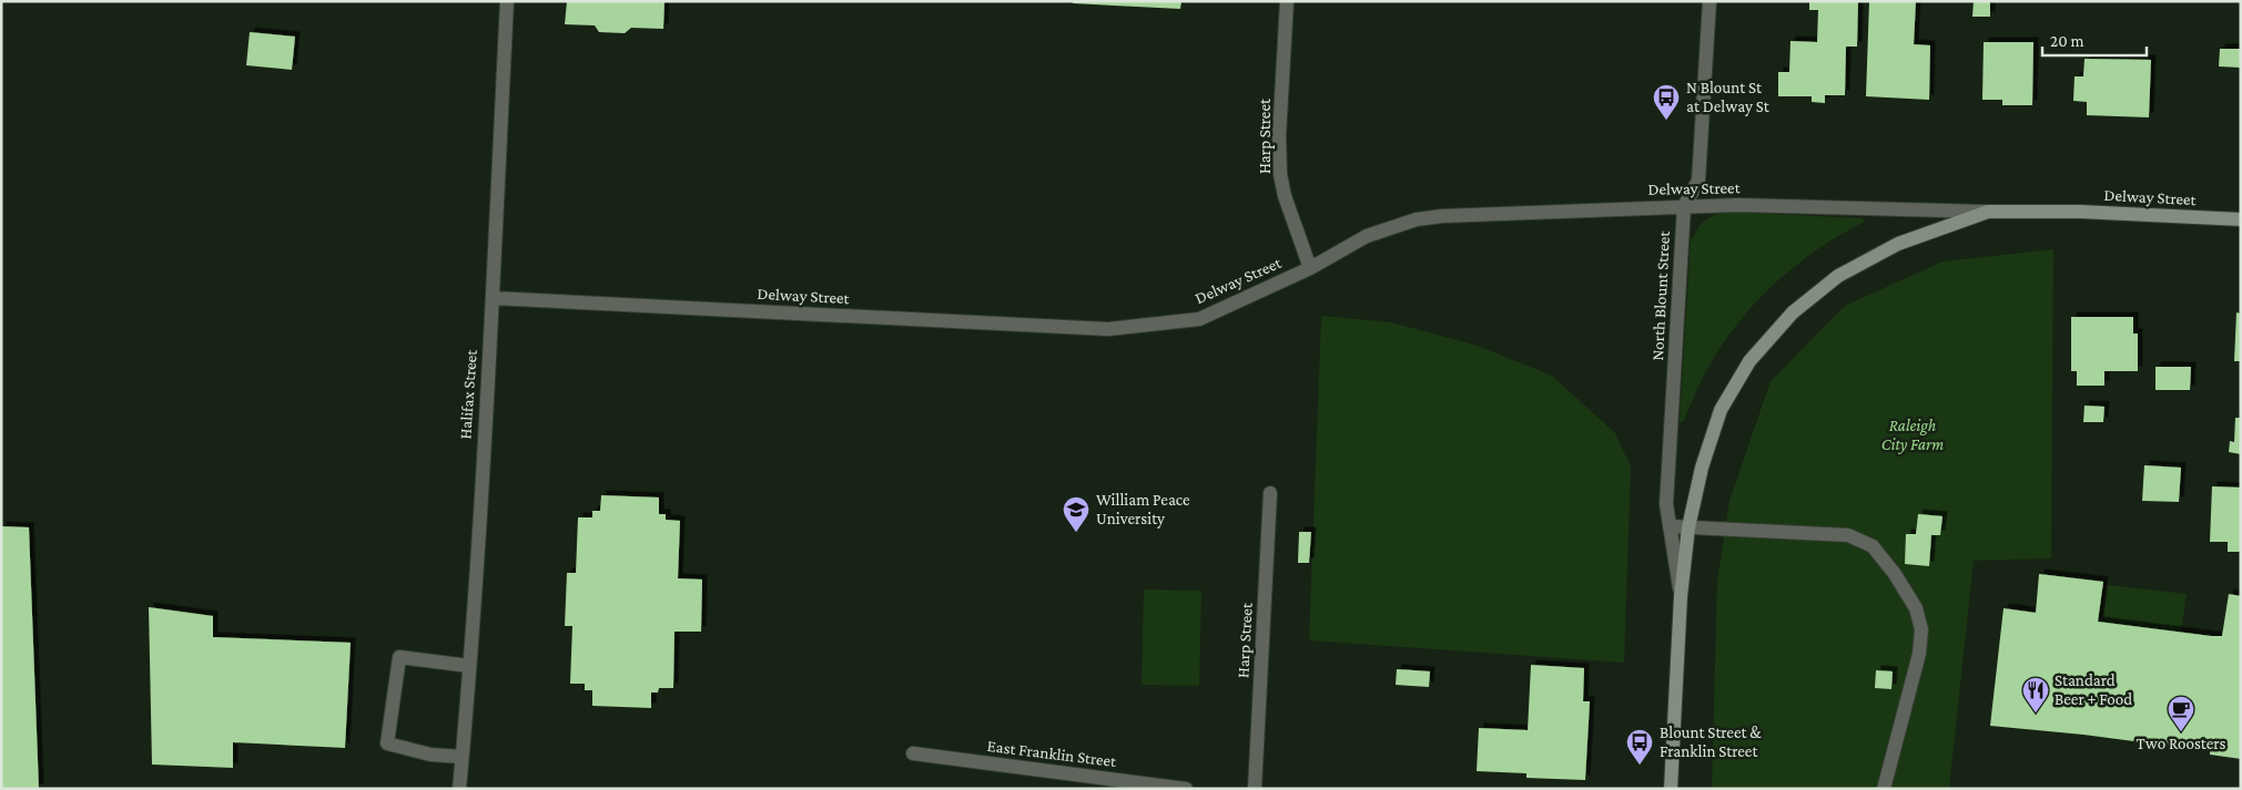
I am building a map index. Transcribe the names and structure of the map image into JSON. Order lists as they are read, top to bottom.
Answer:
{
  "streets": {
    "main road": ["Delway Street", "North Blount Street"],
    "street": ["Harp Street", "Halifax Street", "East Franklin Street"]
  },
  "crossings": [
    ["Harp Street", "Delway Street"],
    ["Delway Street", "North Blount Street"],
    ["Delway Street", "Halifax Street"]
  ],
  "parks": ["Raleigh City Farm"],
  "places": {
    "bus stop": ["N Blount St at Delway St", "Blount Street & Franklin Street"],
    "school or university": ["William Peace University"],
    "restaurant": ["Standard Beer + Food"],
    "cafe": ["Two Roosters"]
  },
  "scale_bar": "20 m"
}
